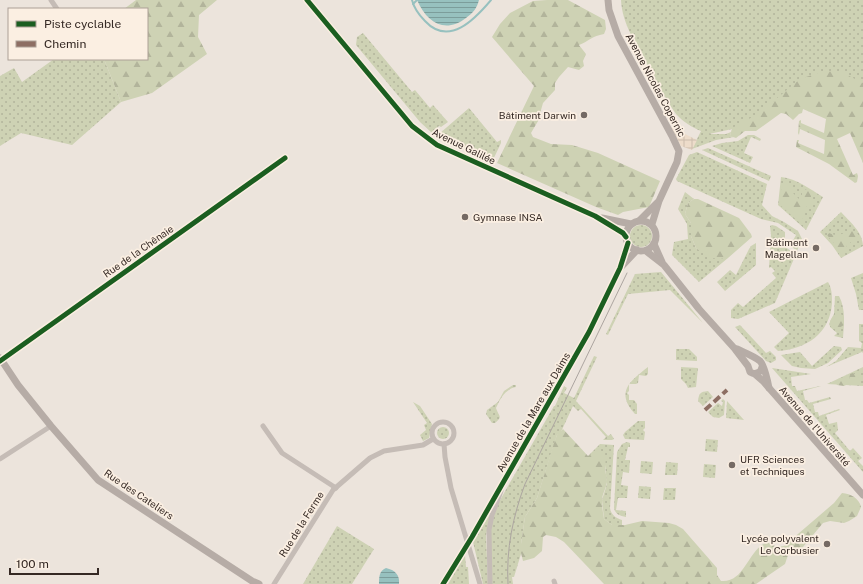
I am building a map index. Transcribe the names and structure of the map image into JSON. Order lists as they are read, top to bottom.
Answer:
{
  "streets": {
    "street": [
      "Avenue Nicolas Copernic",
      "Avenue Galilée",
      "Rue de la Chênaie",
      "Avenue de la Mare aux Daims",
      "Avenue de l'Université",
      "Rue des Cateliers",
      "Rue de la Ferme"
    ]
  },
  "crossings": [
    ["Avenue Nicolas Copernic", "Avenue Galilée"],
    ["Avenue Nicolas Copernic", "Avenue de la Mare aux Daims"],
    ["Avenue Galilée", "Avenue de la Mare aux Daims"],
    ["Rue de la Chênaie", "Rue des Cateliers"]
  ],
  "places": [
    "Bâtiment Darwin",
    "Gymnase INSA",
    "Bâtiment Magellan",
    "UFR Sciences et Techniques",
    "Lycée polyvalent Le Corbusier"
  ],
  "legend": ["Piste cyclable", "Chemin"],
  "scale_bar": "100 m"
}
